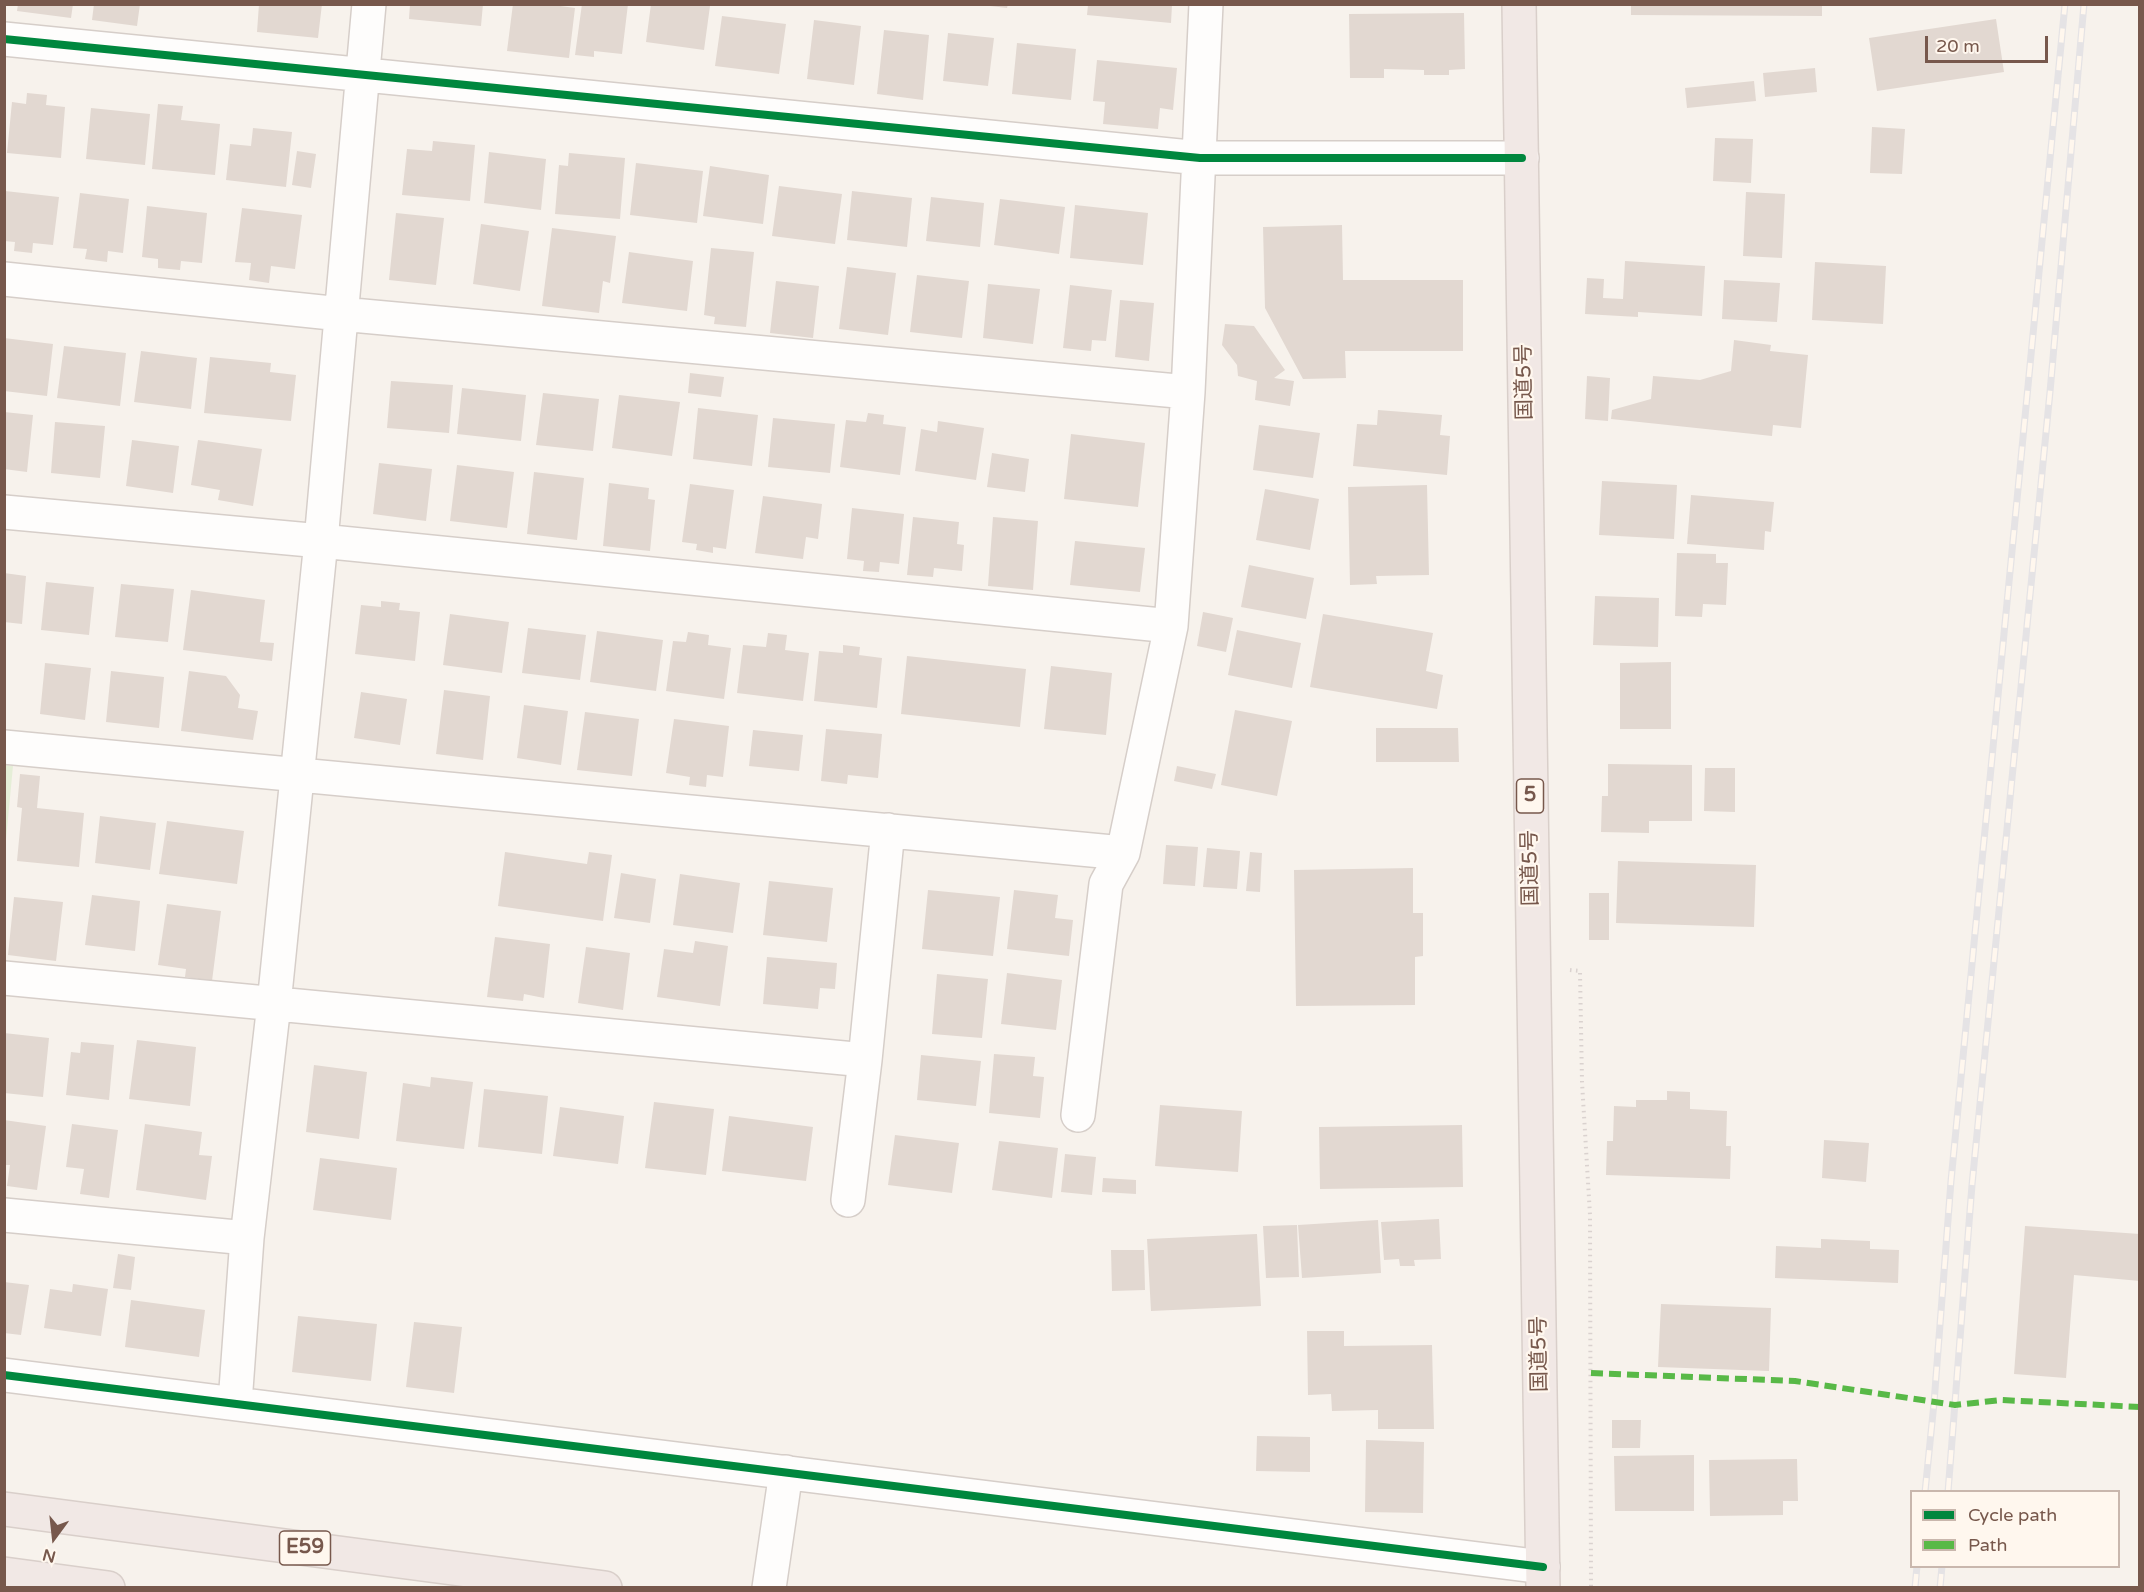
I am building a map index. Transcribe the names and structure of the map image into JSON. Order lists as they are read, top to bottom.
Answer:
{
  "streets": {
    "highway": ["国道5号", "5", "E59"]
  },
  "legend": ["Cycle path", "Path"],
  "scale_bar": "20 m",
  "north": "bottom"
}
